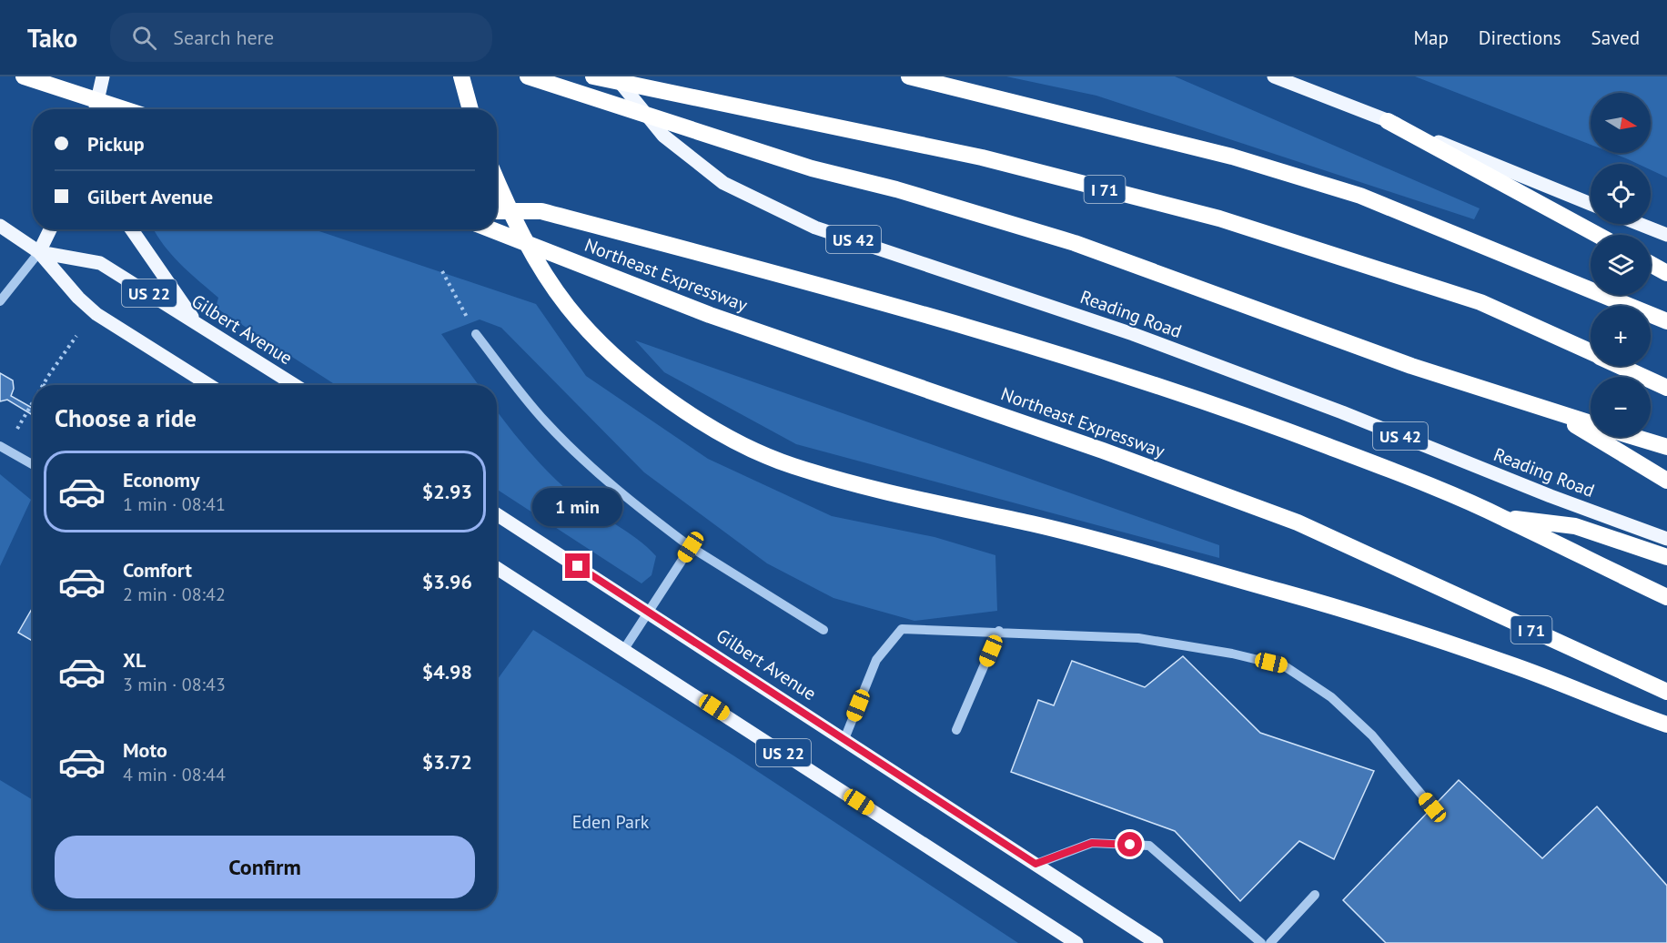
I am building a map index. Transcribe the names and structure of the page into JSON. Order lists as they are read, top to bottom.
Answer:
{
  "streets": {
    "highway": ["I 71", "Northeast Expressway"],
    "main road": [
      "US 42",
      "US 22",
      "Reading Road",
      "Gilbert Avenue"
    ]
  },
  "parks": ["Eden Park"],
  "north": "right",
  "page": {
    "header": "Tako",
    "search": "Search here",
    "nav": ["Map", "Directions", "Saved"],
    "map_buttons": ["+", "−"],
    "banner": ["Pickup", "Gilbert Avenue"],
    "heading": "Choose a ride",
    "list": [
      {
        "name": "Economy",
        "note": "1 min · 08:41",
        "value": "$2.93"
      },
      {
        "name": "Comfort",
        "note": "2 min · 08:42",
        "value": "$3.96"
      },
      {
        "name": "XL",
        "note": "3 min · 08:43",
        "value": "$4.98"
      },
      {
        "name": "Moto",
        "note": "4 min · 08:44",
        "value": "$3.72"
      }
    ],
    "bubble": "1 min",
    "buttons": "Confirm"
  }
}
